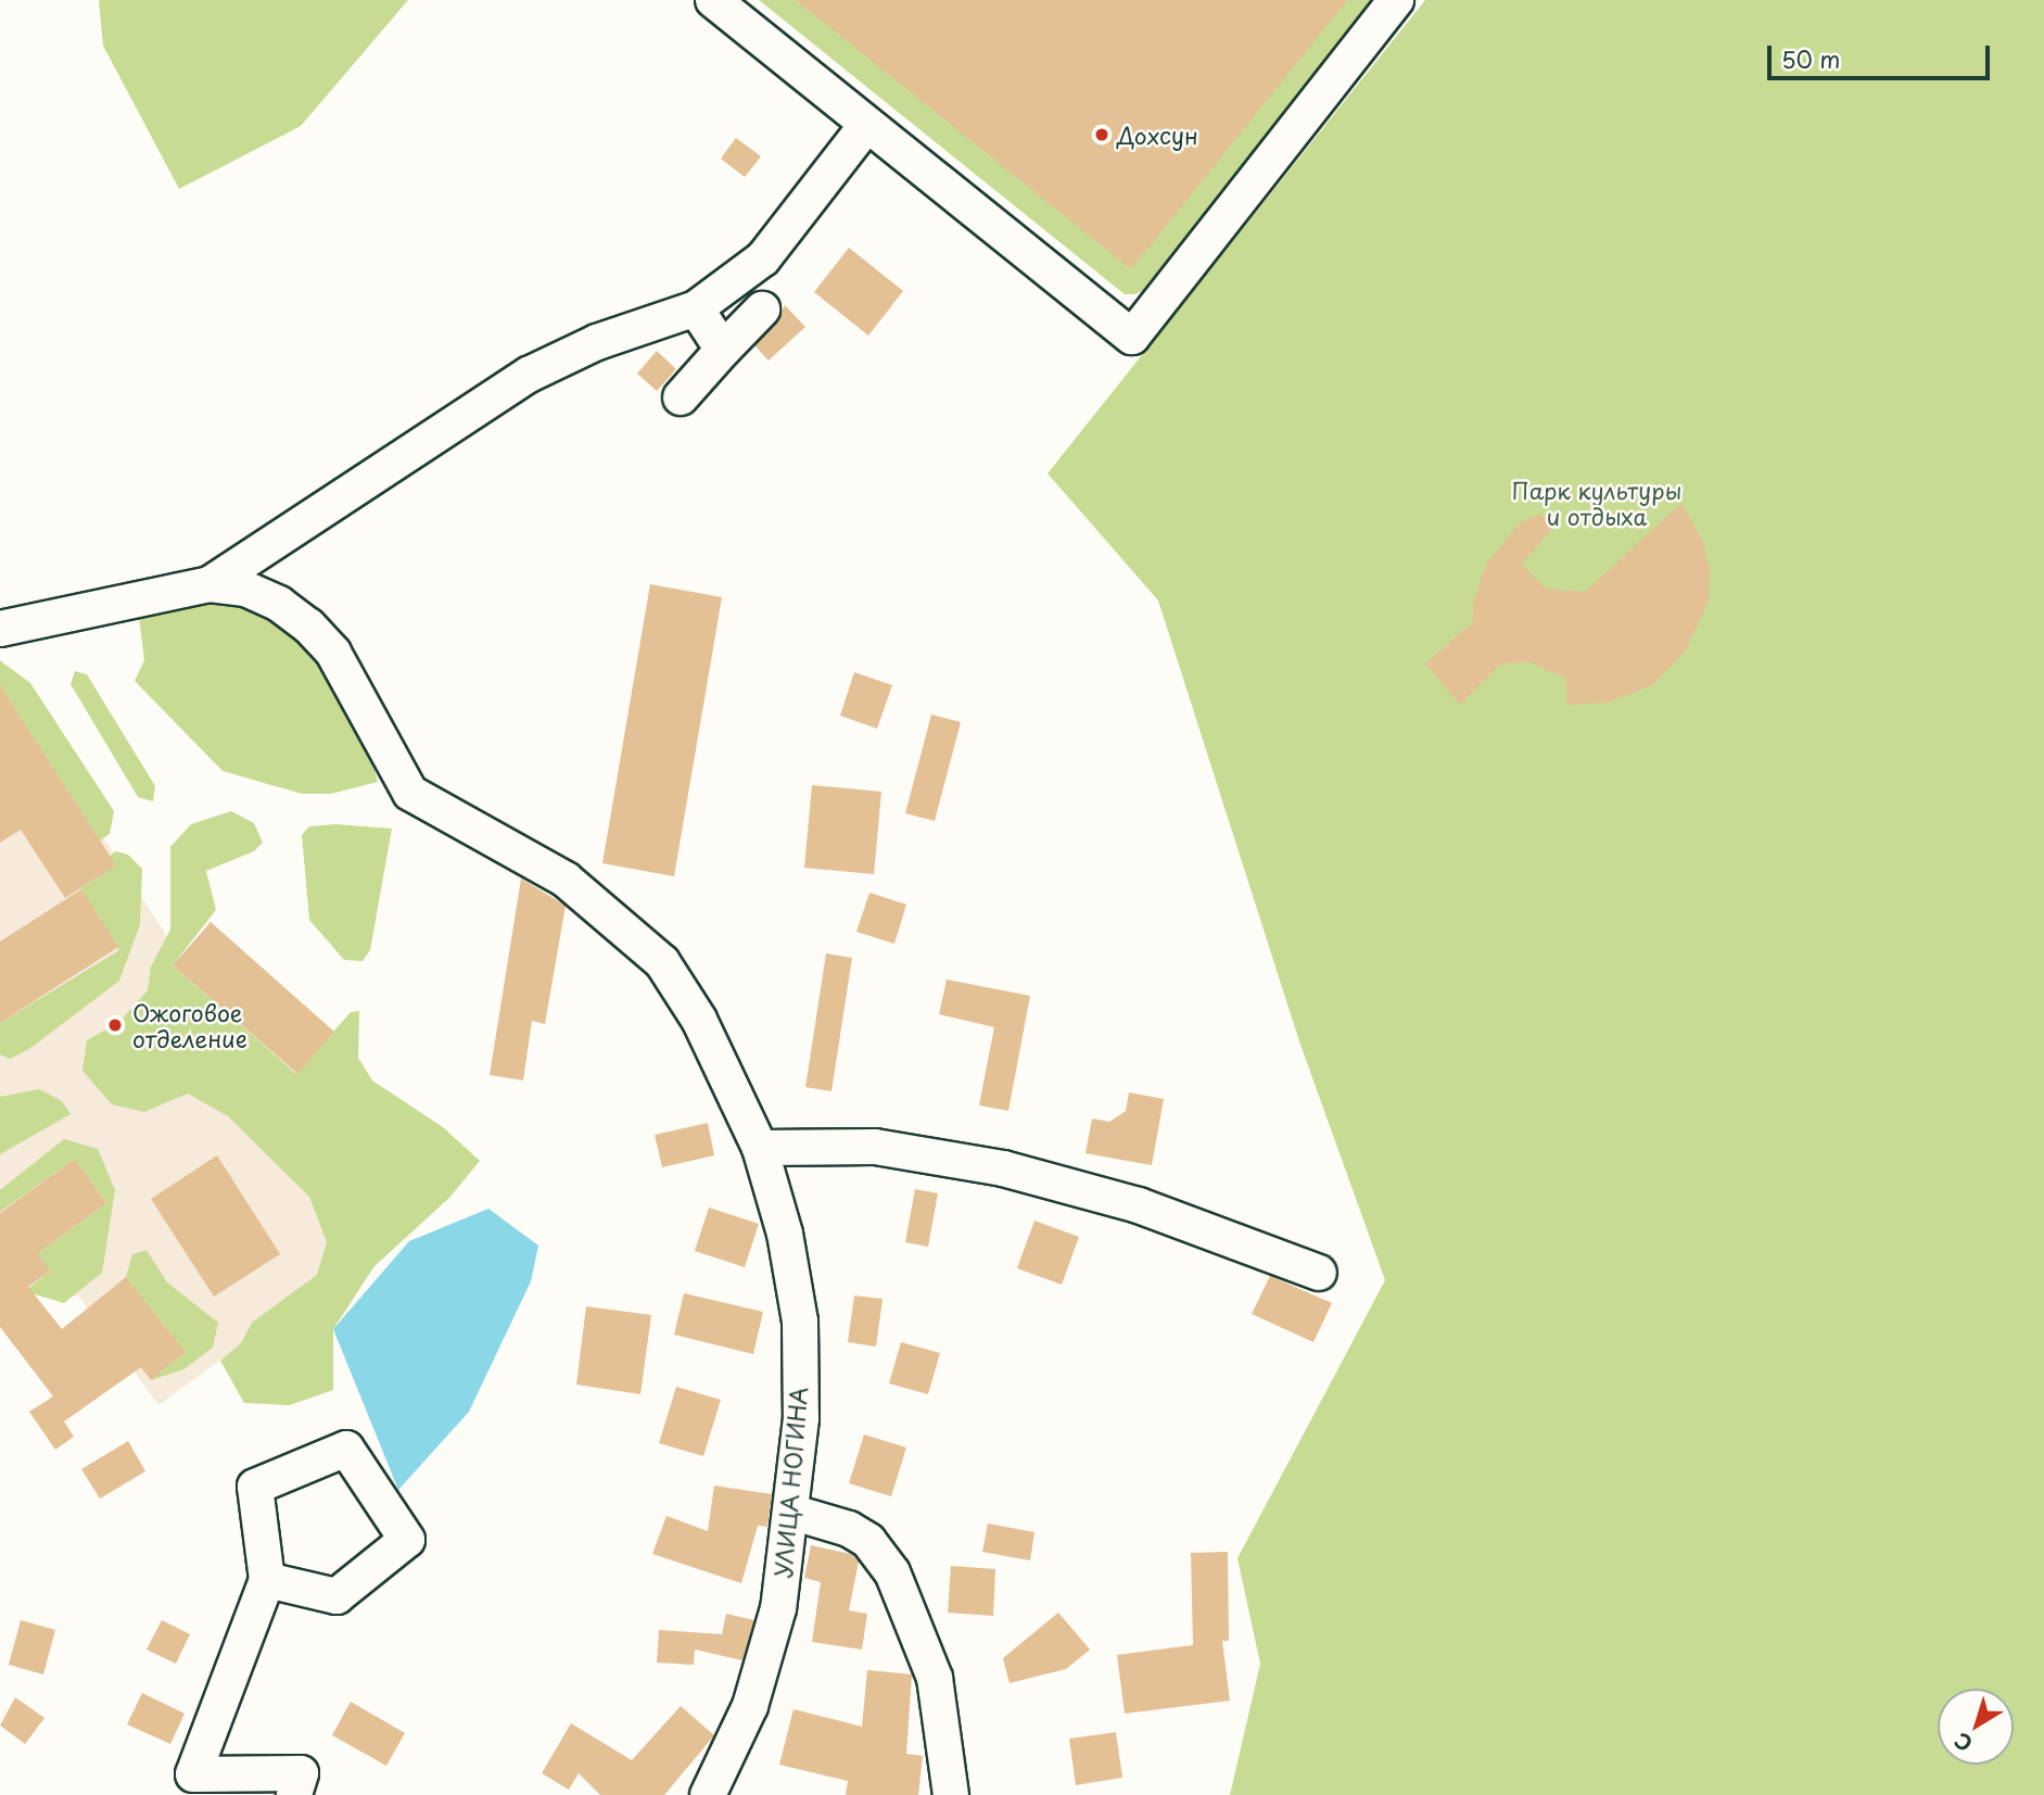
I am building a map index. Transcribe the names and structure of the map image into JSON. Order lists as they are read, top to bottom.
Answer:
{
  "streets": {
    "street": ["УЛИЦА НОГИНА"]
  },
  "parks": ["Парк культуры и отдыха"],
  "places": ["Дохсун", "Ожоговое отделение"],
  "scale_bar": "50 m",
  "north": "bottom left"
}
